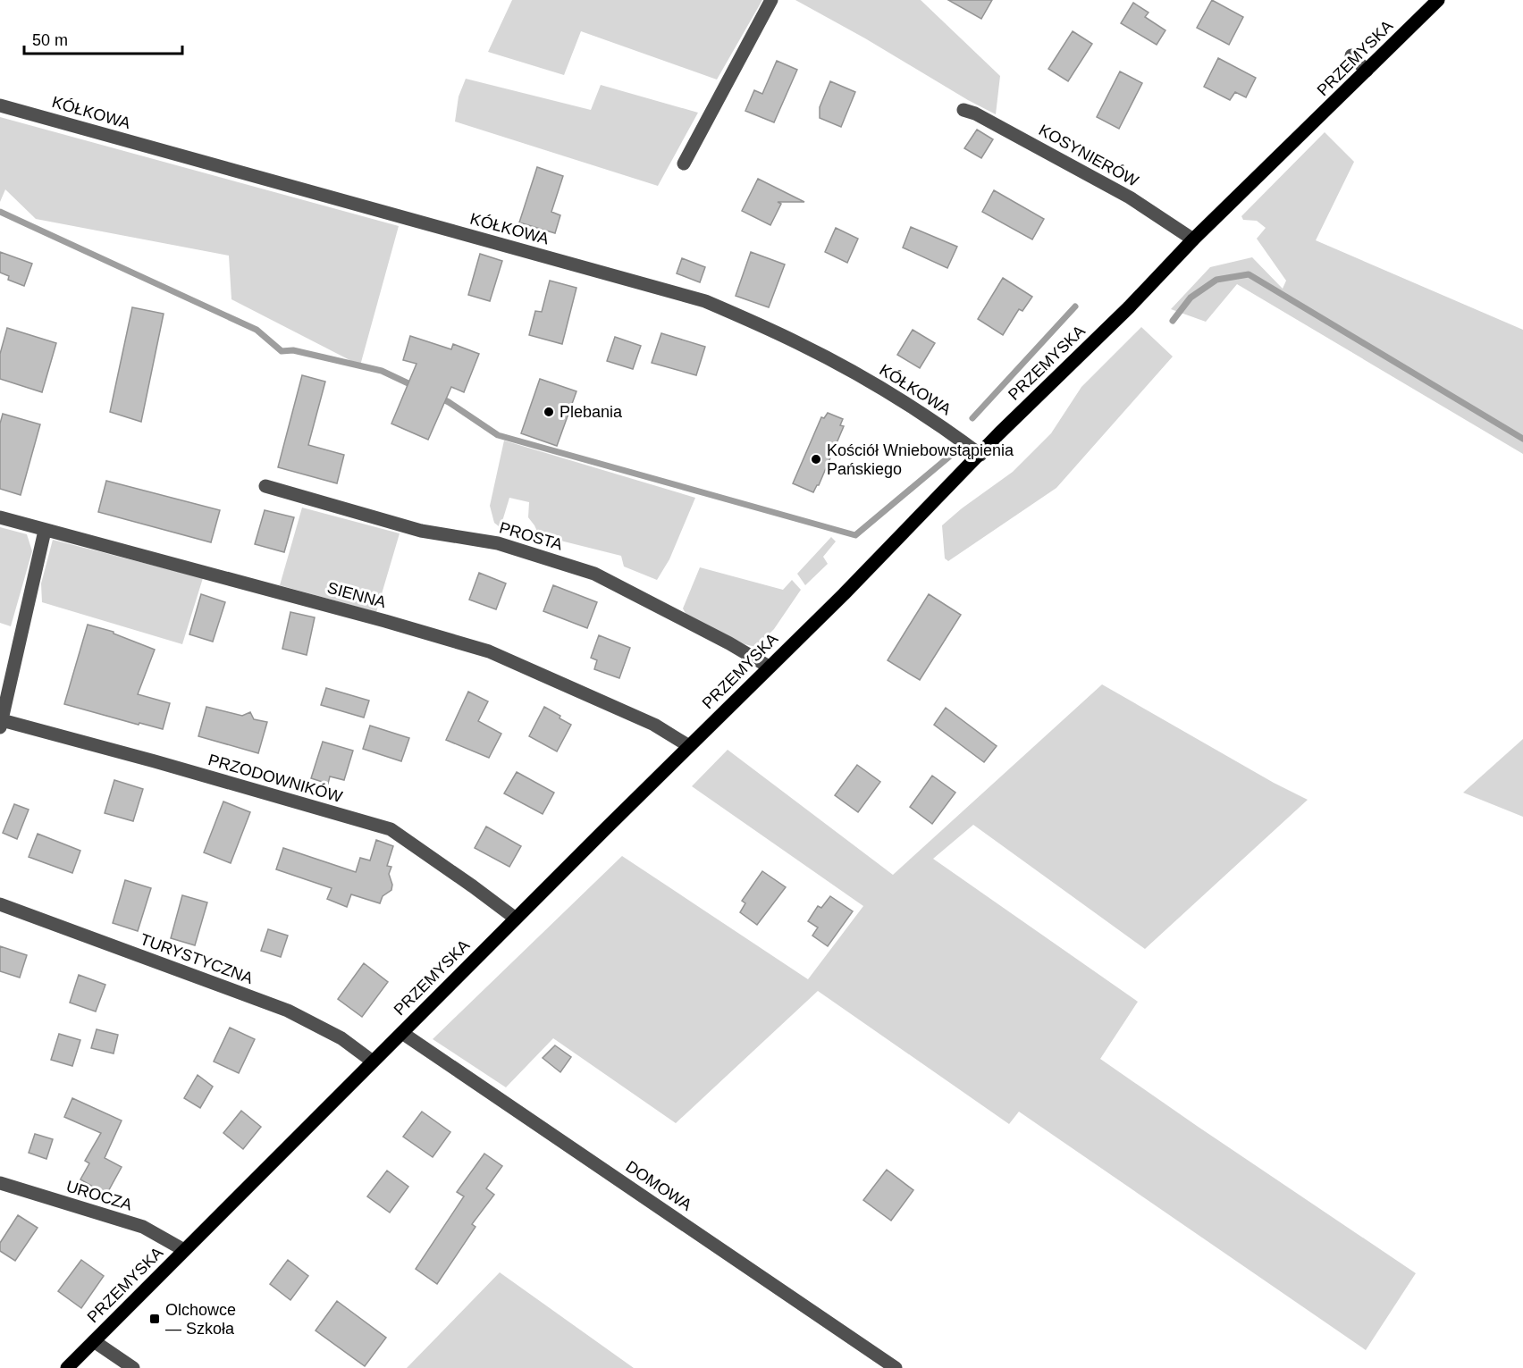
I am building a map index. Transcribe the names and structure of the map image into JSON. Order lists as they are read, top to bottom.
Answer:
{
  "streets": {
    "main road": ["PRZEMYSKA"],
    "street": [
      "KÓŁKOWA",
      "KOSYNIERÓW",
      "PROSTA",
      "SIENNA",
      "PRZODOWNIKÓW",
      "TURYSTYCZNA",
      "DOMOWA",
      "UROCZA"
    ]
  },
  "crossings": [
    ["PRZEMYSKA", "KÓŁKOWA"],
    ["PRZEMYSKA", "KOSYNIERÓW"],
    ["PRZEMYSKA", "PROSTA"],
    ["PRZEMYSKA", "SIENNA"],
    ["PRZEMYSKA", "PRZODOWNIKÓW"],
    ["PRZEMYSKA", "TURYSTYCZNA"],
    ["PRZEMYSKA", "DOMOWA"],
    ["PRZEMYSKA", "UROCZA"]
  ],
  "places": {
    "other": ["Plebania", "Kościół Wniebowstąpienia Pańskiego"],
    "transit": ["Olchowce — Szkoła"]
  },
  "scale_bar": "50 m"
}
